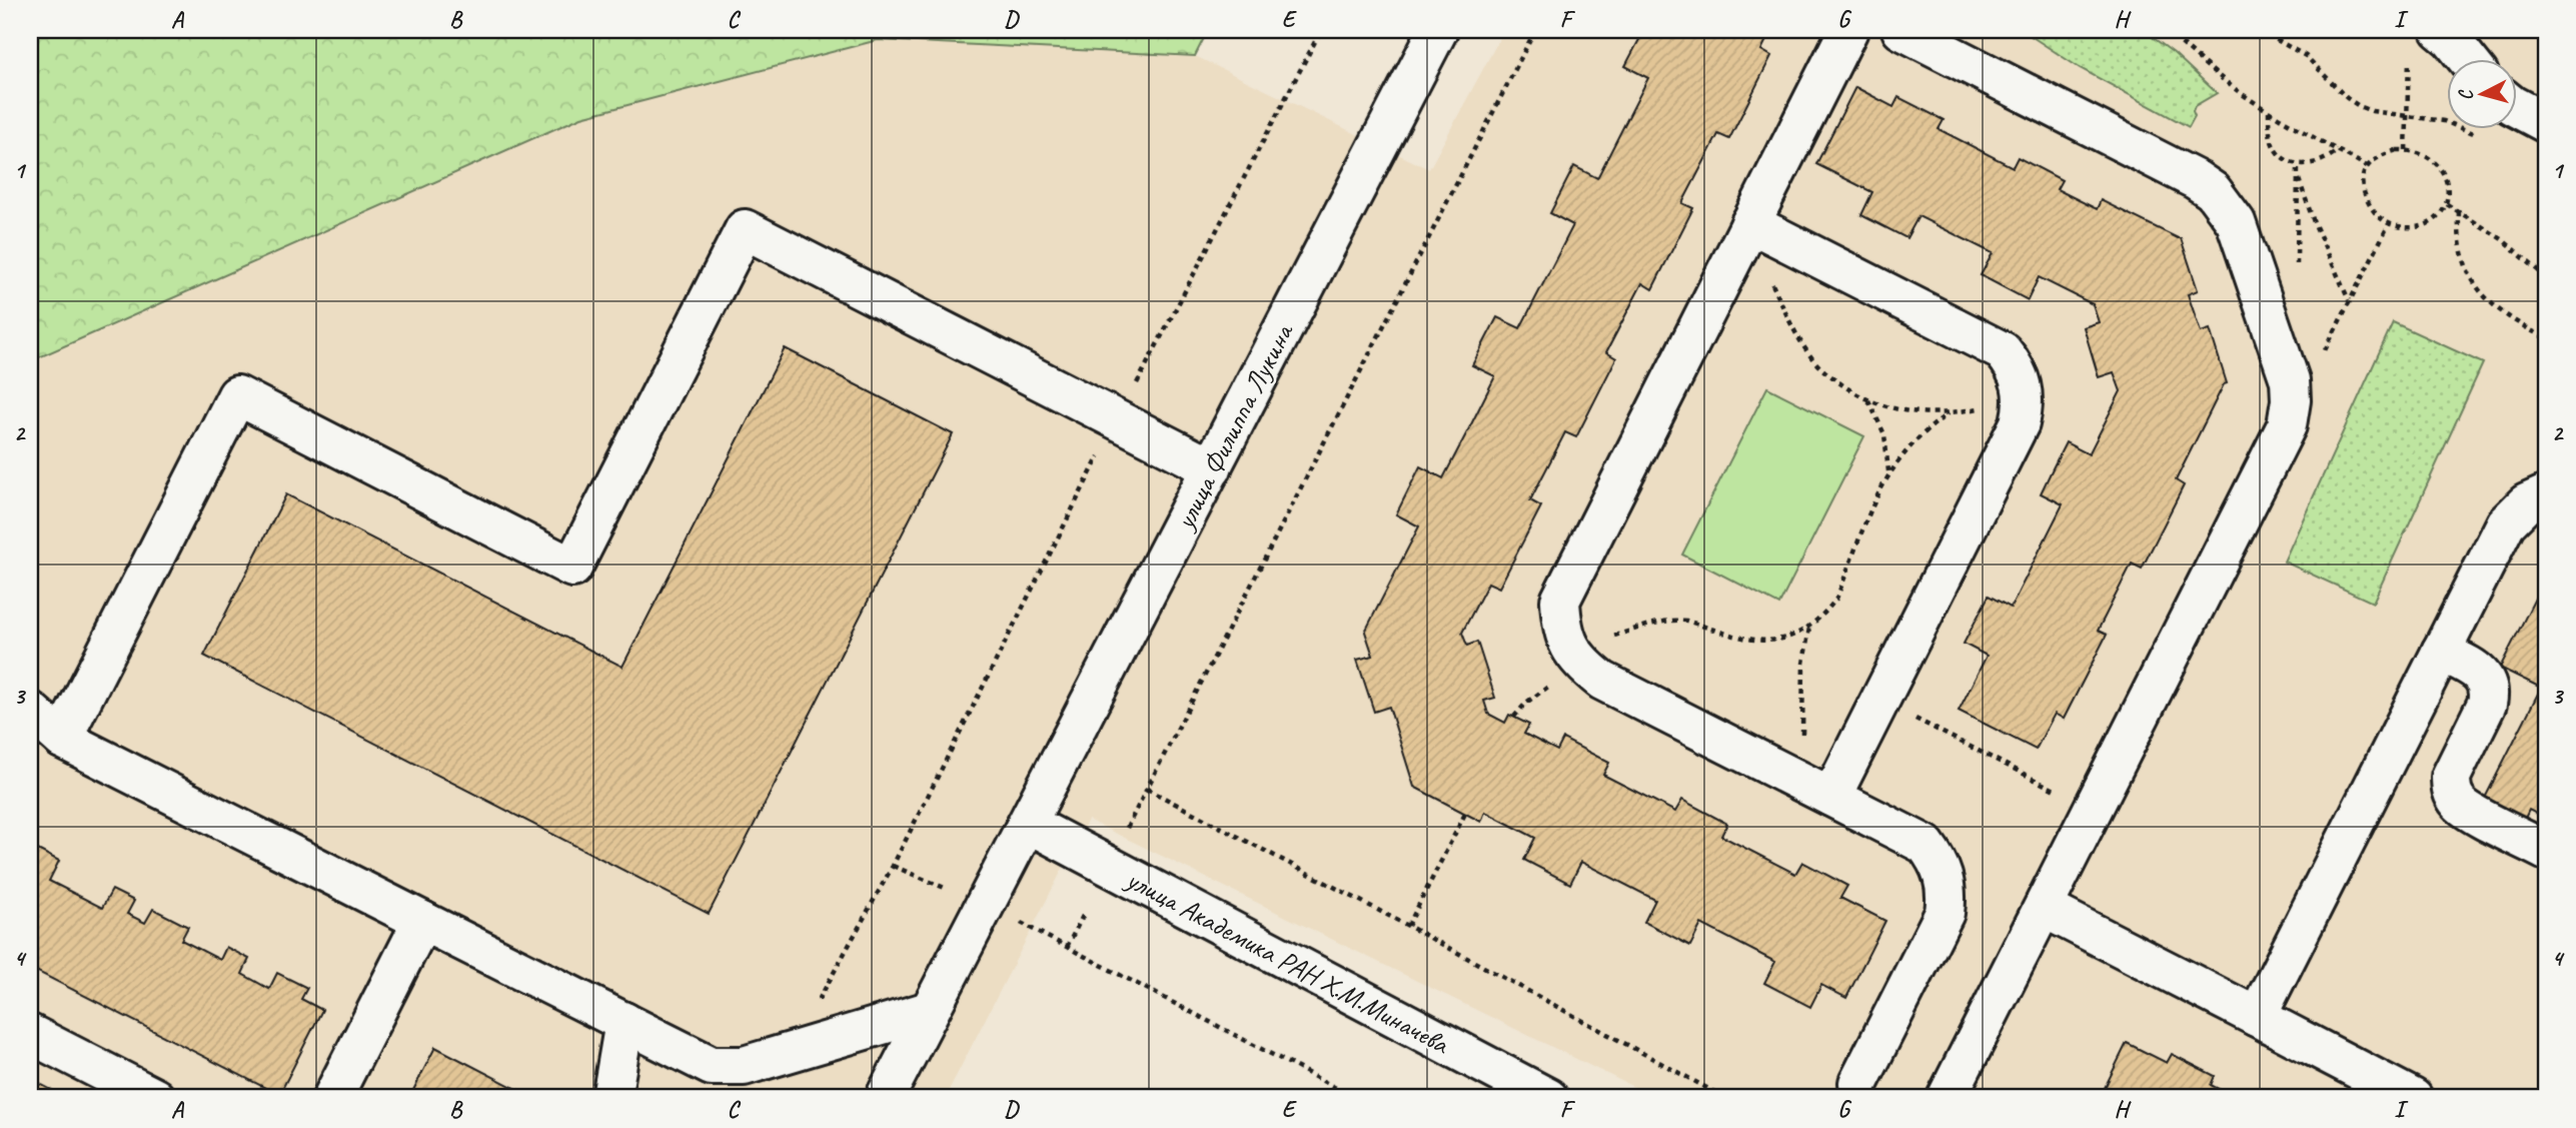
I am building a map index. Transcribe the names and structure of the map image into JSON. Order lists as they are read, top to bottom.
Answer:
{
  "streets": {
    "street": ["улица Филиппа Лукина", "улица Академика РАН Х.М.Миначева"]
  },
  "crossings": [
    ["улица Филиппа Лукина", "улица Академика РАН Х.М.Миначева"]
  ],
  "north": "left",
  "grid": {
    "columns": [
      "A",
      "B",
      "C",
      "D",
      "E",
      "F",
      "G",
      "H",
      "I"
    ],
    "rows": [
      "1",
      "2",
      "3",
      "4"
    ]
  }
}
